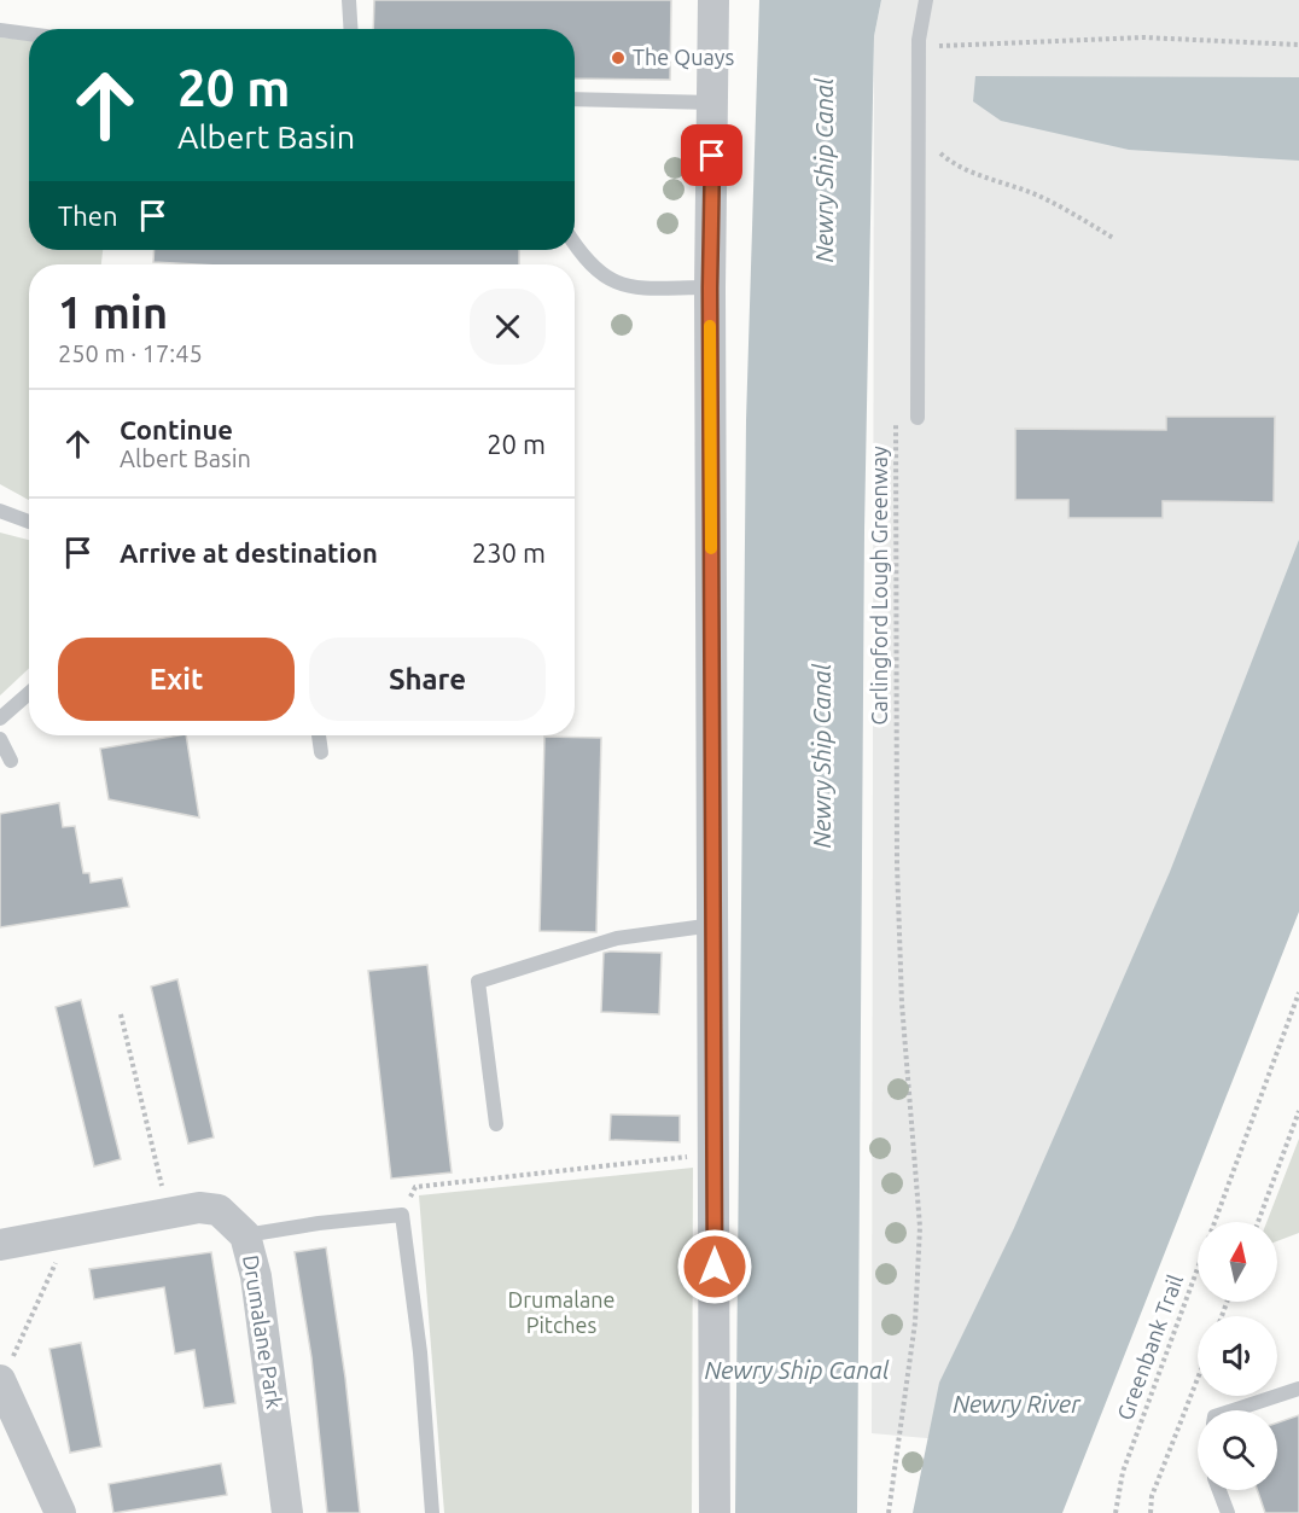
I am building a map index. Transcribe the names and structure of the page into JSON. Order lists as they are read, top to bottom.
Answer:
{
  "streets": {
    "street": ["Drumalane Park"],
    "path": ["Carlingford Lough Greenway", "Greenbank Trail"]
  },
  "water": ["Newry Ship Canal", "Newry River"],
  "parks": ["Drumalane Pitches"],
  "places": ["The Quays"],
  "north": "top",
  "page": {
    "turn": ["20 m", "Albert Basin"],
    "then": "Then",
    "heading": ["1 min", "250 m · 17:45"],
    "list": [
      {
        "name": "Continue",
        "note": "Albert Basin",
        "value": "20 m"
      },
      {
        "name": "Arrive at destination",
        "value": "230 m"
      }
    ],
    "buttons": ["Exit", "Share"]
  }
}
